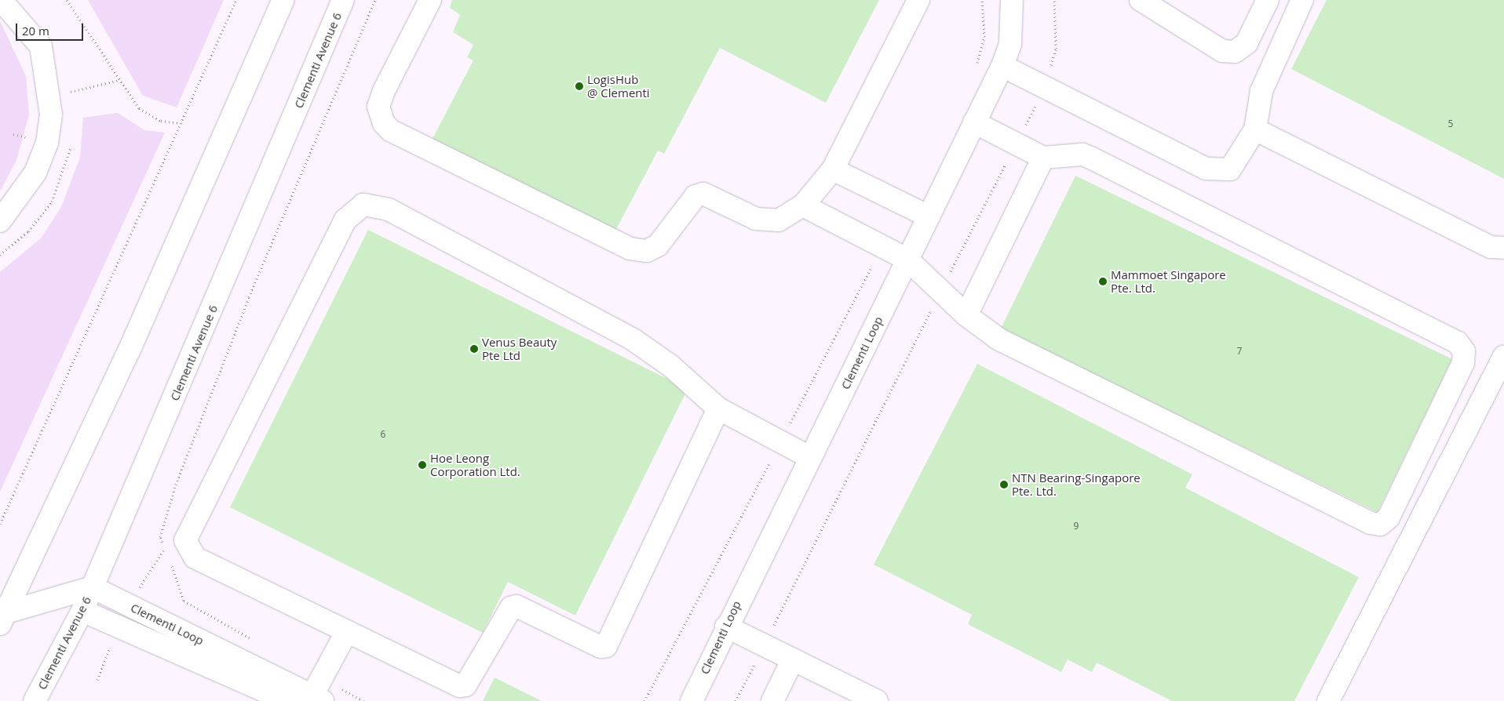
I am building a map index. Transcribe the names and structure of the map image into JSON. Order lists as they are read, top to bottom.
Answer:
{
  "streets": {
    "street": ["Clementi Avenue 6", "Clementi Loop"]
  },
  "crossings": [
    ["Clementi Avenue 6", "Clementi Loop"]
  ],
  "places": [
    "LogisHub @ Clementi",
    "Mammoet Singapore Pte. Ltd.",
    "Venus Beauty Pte Ltd",
    "Hoe Leong Corporation Ltd.",
    "NTN Bearing-Singapore Pte. Ltd."
  ],
  "house_numbers": [
    "5",
    "7",
    "6",
    "9"
  ],
  "scale_bar": "20 m"
}
